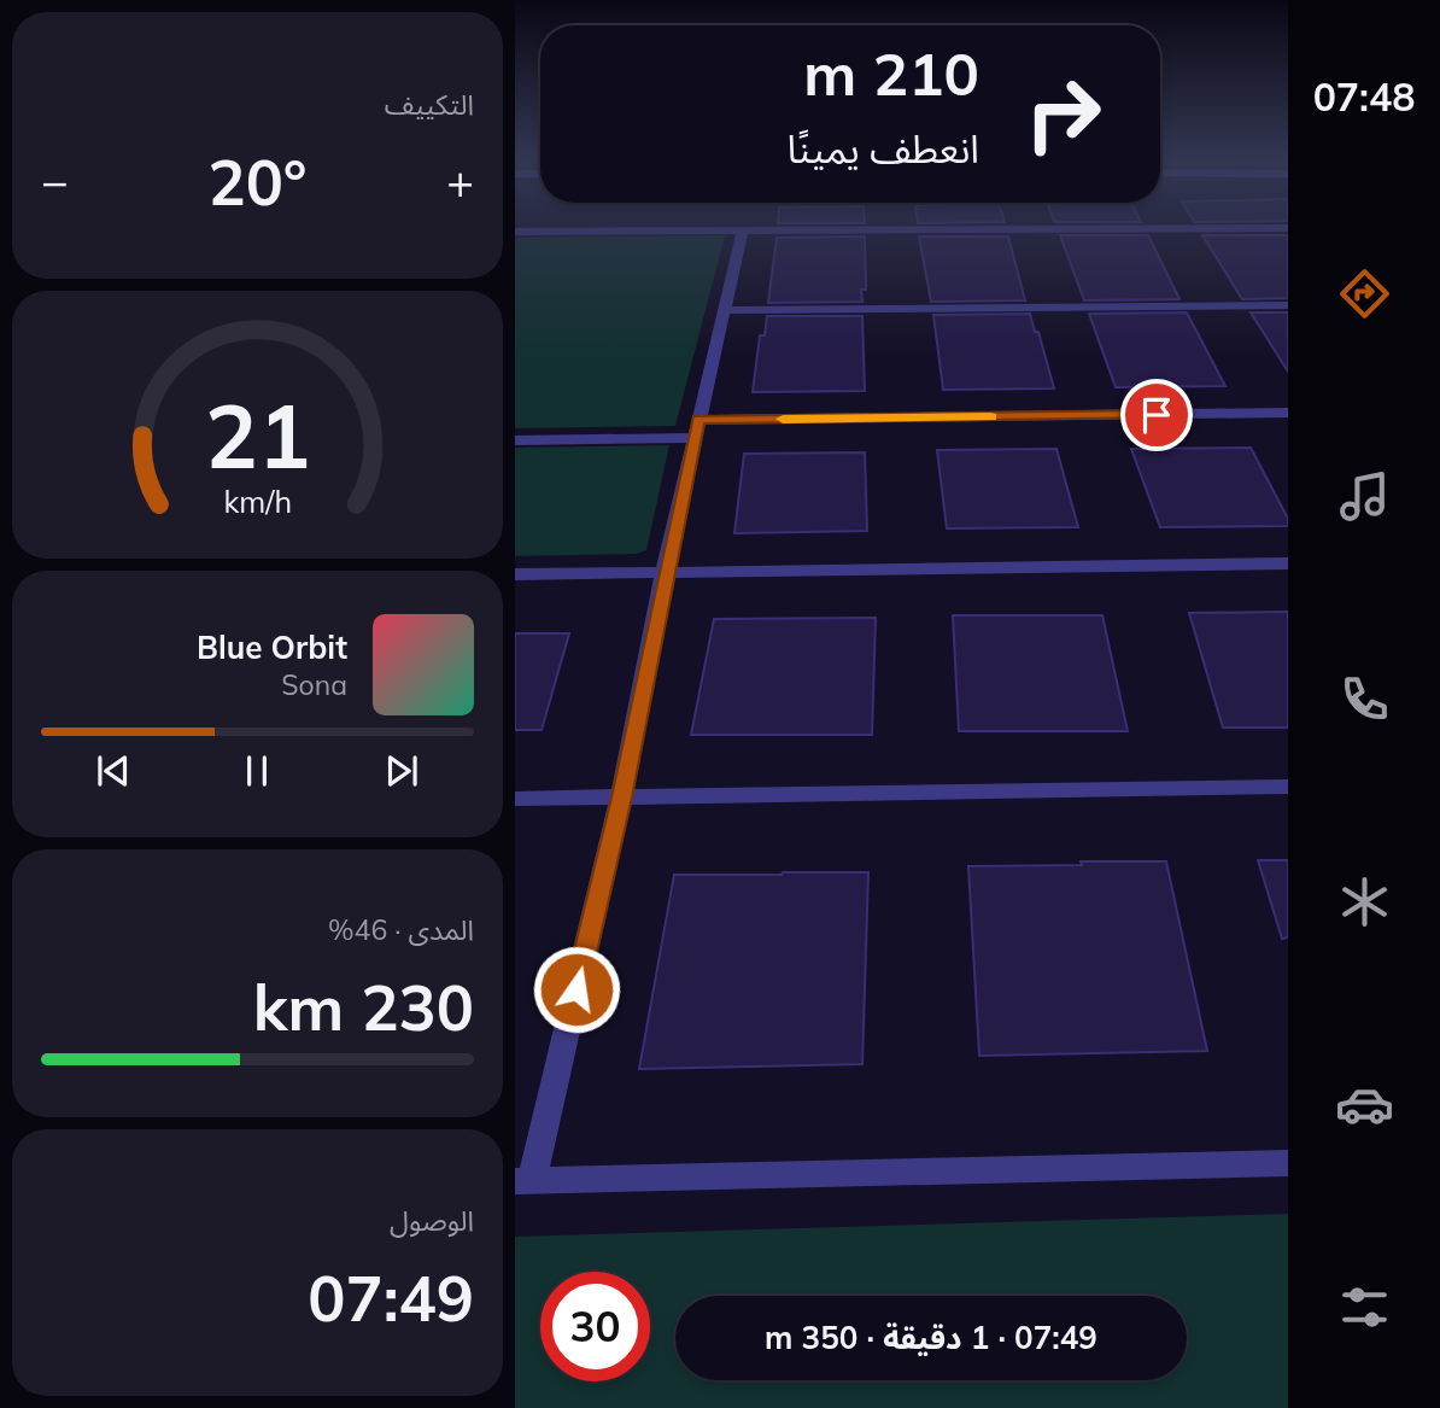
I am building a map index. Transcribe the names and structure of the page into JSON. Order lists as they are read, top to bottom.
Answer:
{
  "page": {
    "tabs": "07:48",
    "tile": [
      "التكييف",
      ["المدى · 46%", "230 km"],
      ["الوصول", "07:49"]
    ],
    "turn": ["210 m", "انعطف يمينًا"],
    "heat": ["−", "20°", "+"],
    "song": ["Blue Orbit", "Sona"],
    "limit": "30",
    "trip": "07:49 · 1 دقيقة · 350 m",
    "gauge": ["21", "km/h"]
  }
}
